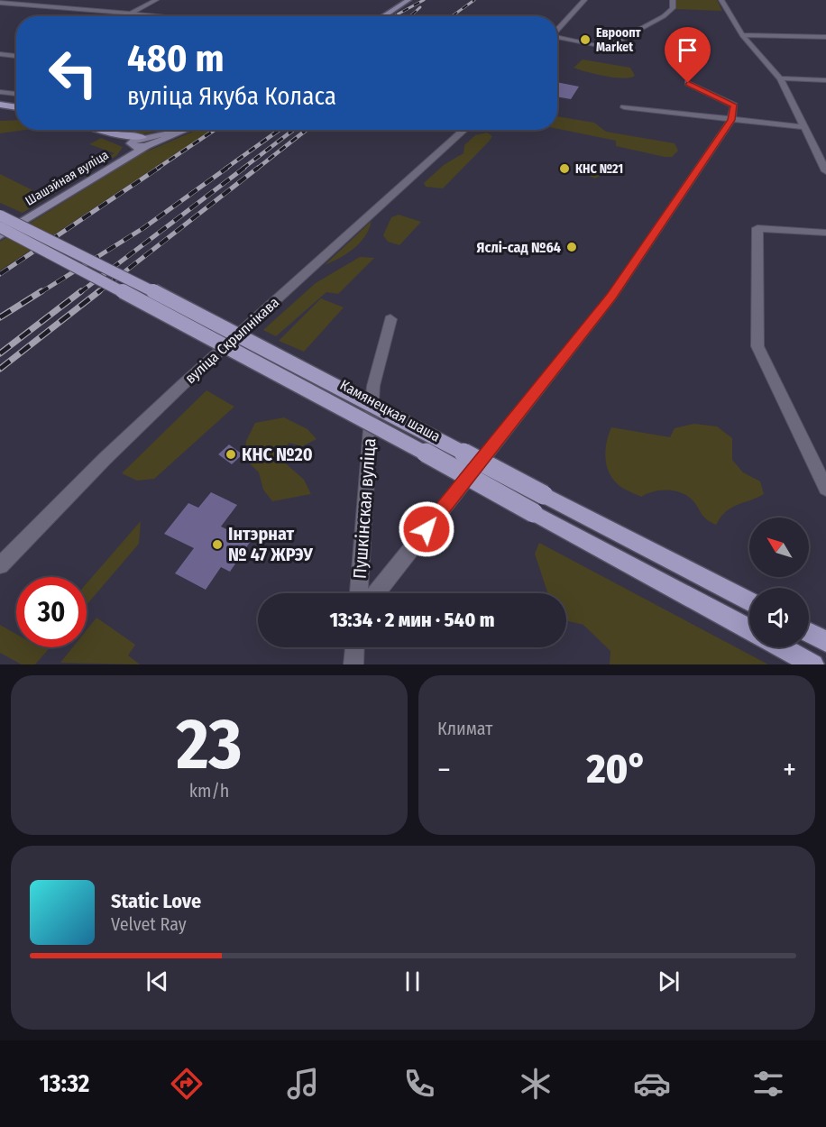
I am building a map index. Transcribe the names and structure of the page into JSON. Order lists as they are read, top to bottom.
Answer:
{
  "streets": {
    "main road": ["Шашэйная вуліца", "Камянецкая шаша"],
    "street": ["вуліца Скрыпнікава", "Пушкінская вуліца"]
  },
  "places": [
    "Евроопт Market",
    "КНС №21",
    "Яслі-сад №64",
    "КНС №20",
    "Інтэрнат № 47 ЖРЭУ"
  ],
  "north": "top left",
  "page": {
    "turn": ["480 m", "вуліца Якуба Коласа"],
    "limit": "30",
    "trip": "13:34 · 2 мин · 540 m",
    "tile": [
      ["23", "km/h"],
      "Климат"
    ],
    "heat": ["−", "20°", "+"],
    "song": ["Static Love", "Velvet Ray"],
    "tabs": "13:32"
  }
}
